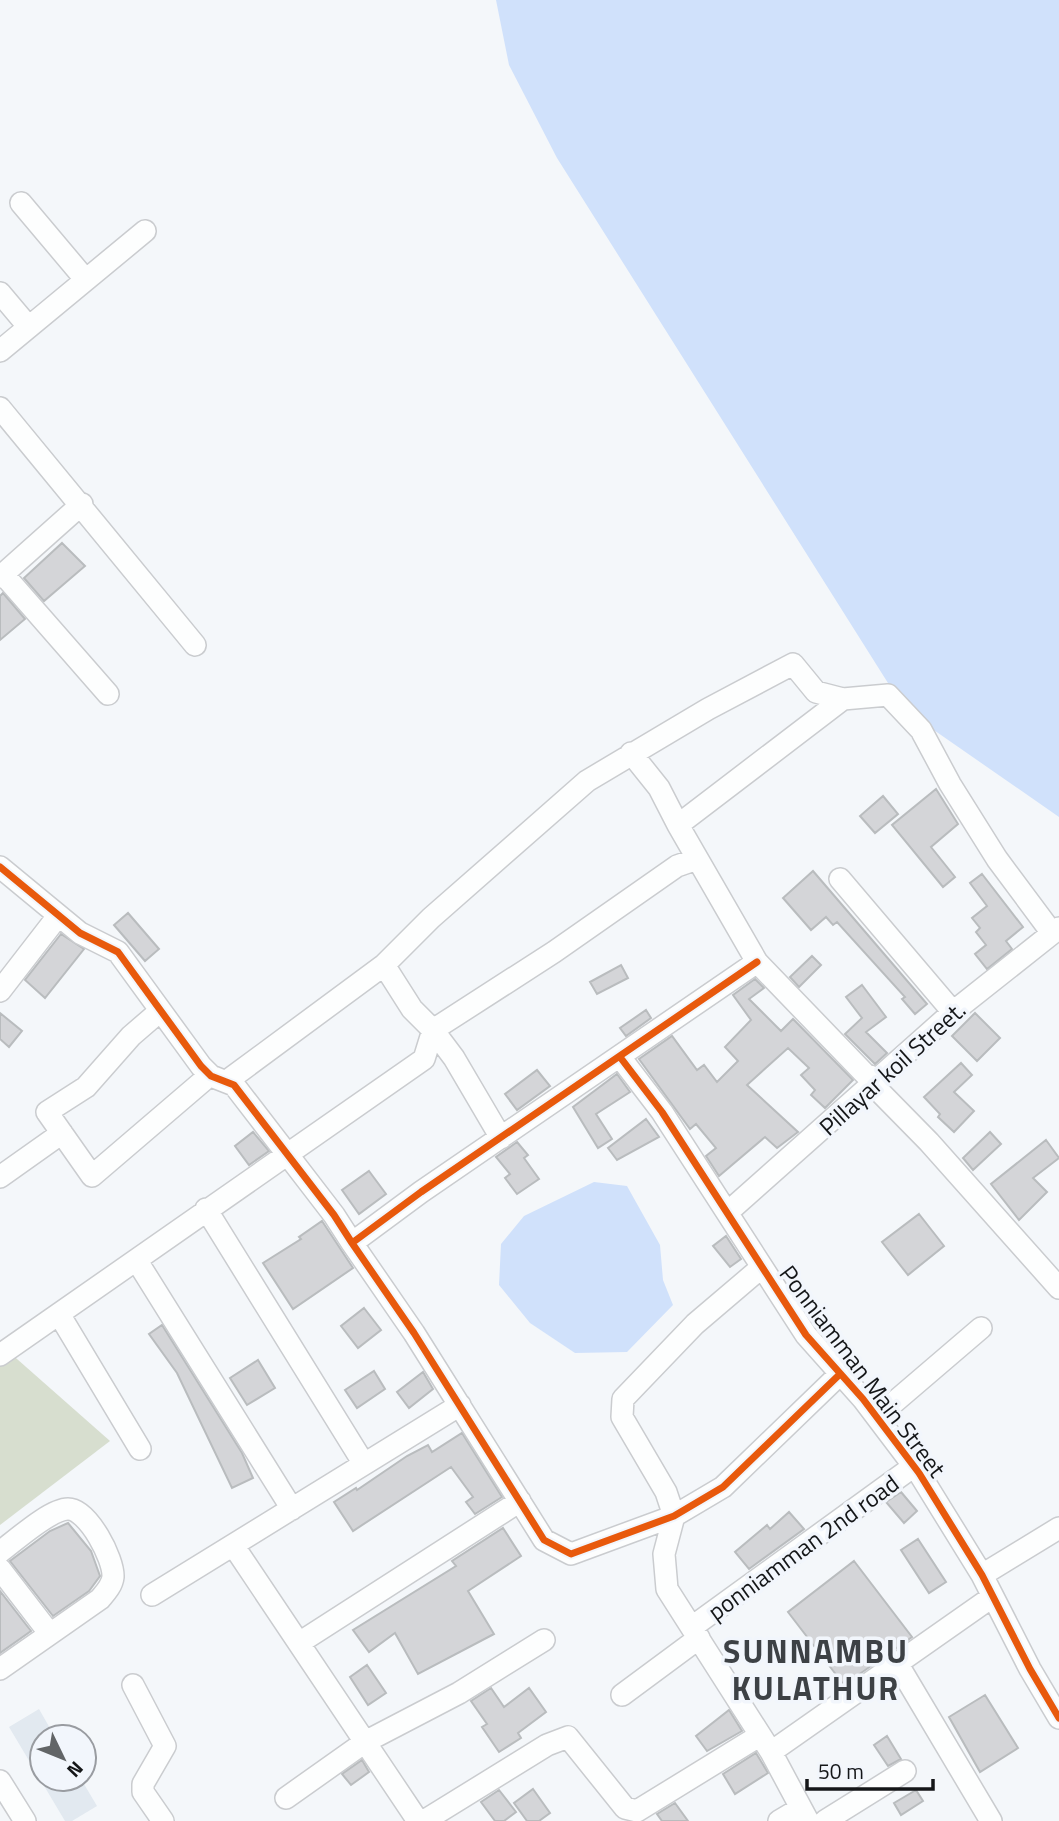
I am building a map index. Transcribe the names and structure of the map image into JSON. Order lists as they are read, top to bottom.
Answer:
{
  "streets": {
    "street": ["Pillayar koil Street.", "Ponniamman Main Street", "ponniamman 2nd road"]
  },
  "crossings": [
    ["Pillayar koil Street.", "Ponniamman Main Street"],
    ["Ponniamman Main Street", "ponniamman 2nd road"]
  ],
  "districts": ["SUNNAMBU KULATHUR"],
  "scale_bar": "50 m",
  "north": "bottom right"
}
